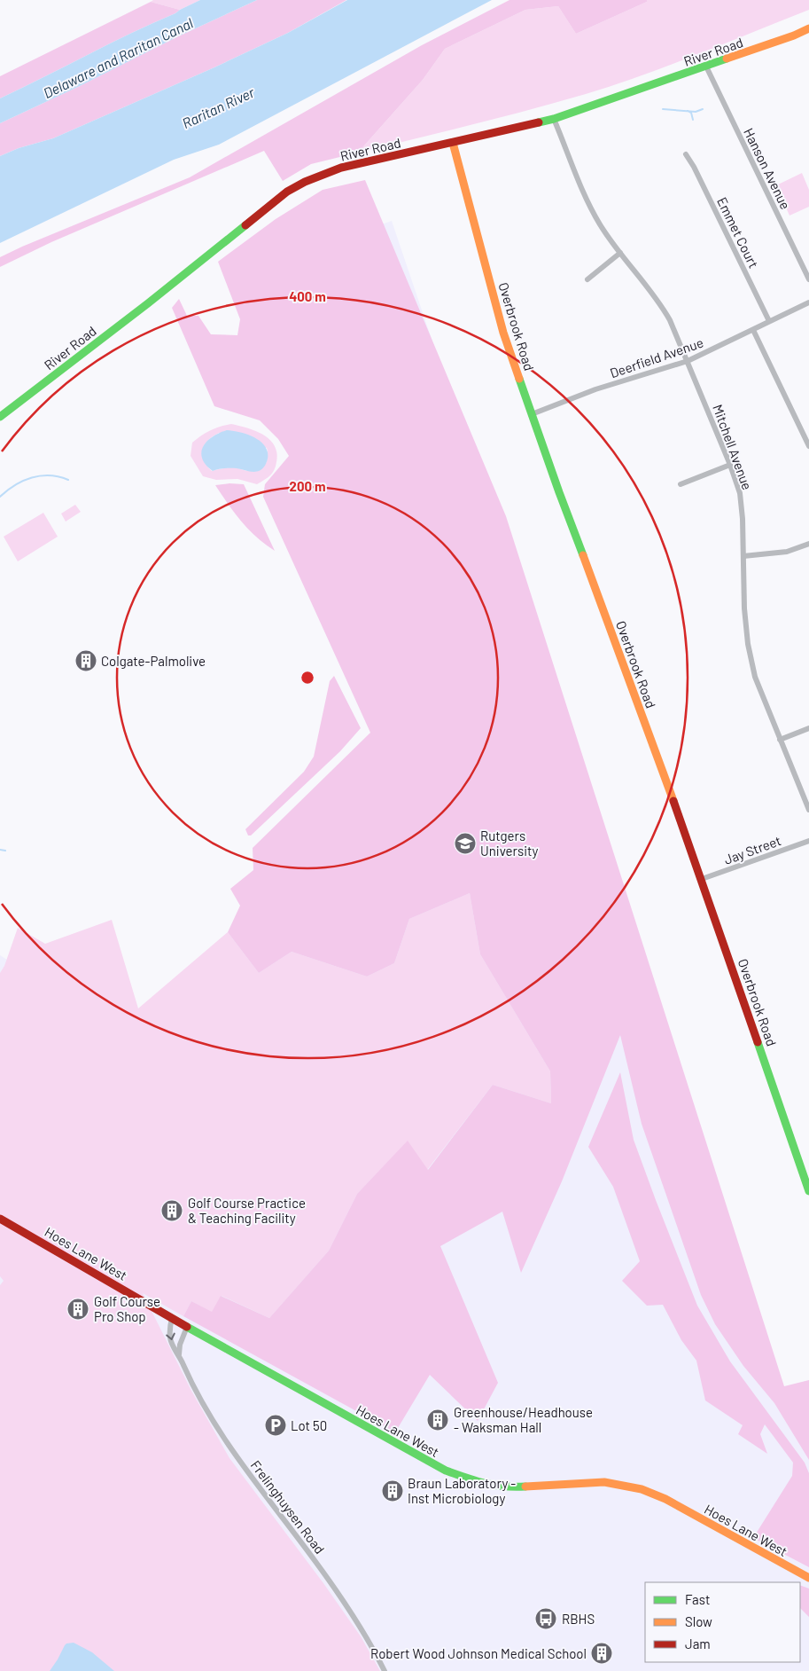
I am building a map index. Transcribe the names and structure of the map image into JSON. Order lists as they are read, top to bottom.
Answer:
{
  "streets": {
    "street": [
      "River Road",
      "Hanson Avenue",
      "Emmet Court",
      "Overbrook Road",
      "Deerfield Avenue",
      "Mitchell Avenue",
      "Jay Street",
      "Hoes Lane West",
      "Frelinghuysen Road"
    ]
  },
  "crossings": [
    ["River Road", "Hanson Avenue"],
    ["River Road", "Overbrook Road"],
    ["River Road", "Mitchell Avenue"],
    ["Emmet Court", "Deerfield Avenue"],
    ["Overbrook Road", "Deerfield Avenue"],
    ["Overbrook Road", "Jay Street"],
    ["Deerfield Avenue", "Mitchell Avenue"],
    ["Hoes Lane West", "Frelinghuysen Road"]
  ],
  "water": ["Delaware and Raritan Canal", "Raritan River"],
  "places": {
    "building": [
      "Colgate-Palmolive",
      "Golf Course Practice & Teaching Facility",
      "Golf Course Pro Shop",
      "Greenhouse/Headhouse - Waksman Hall",
      "Braun Laboratory - Inst Microbiology",
      "Robert Wood Johnson Medical School"
    ],
    "school or university": ["Rutgers University"],
    "parking": ["Lot 50"],
    "bus stop": ["RBHS"]
  },
  "legend": ["Fast", "Slow", "Jam"],
  "rings": ["400 m", "200 m"]
}
